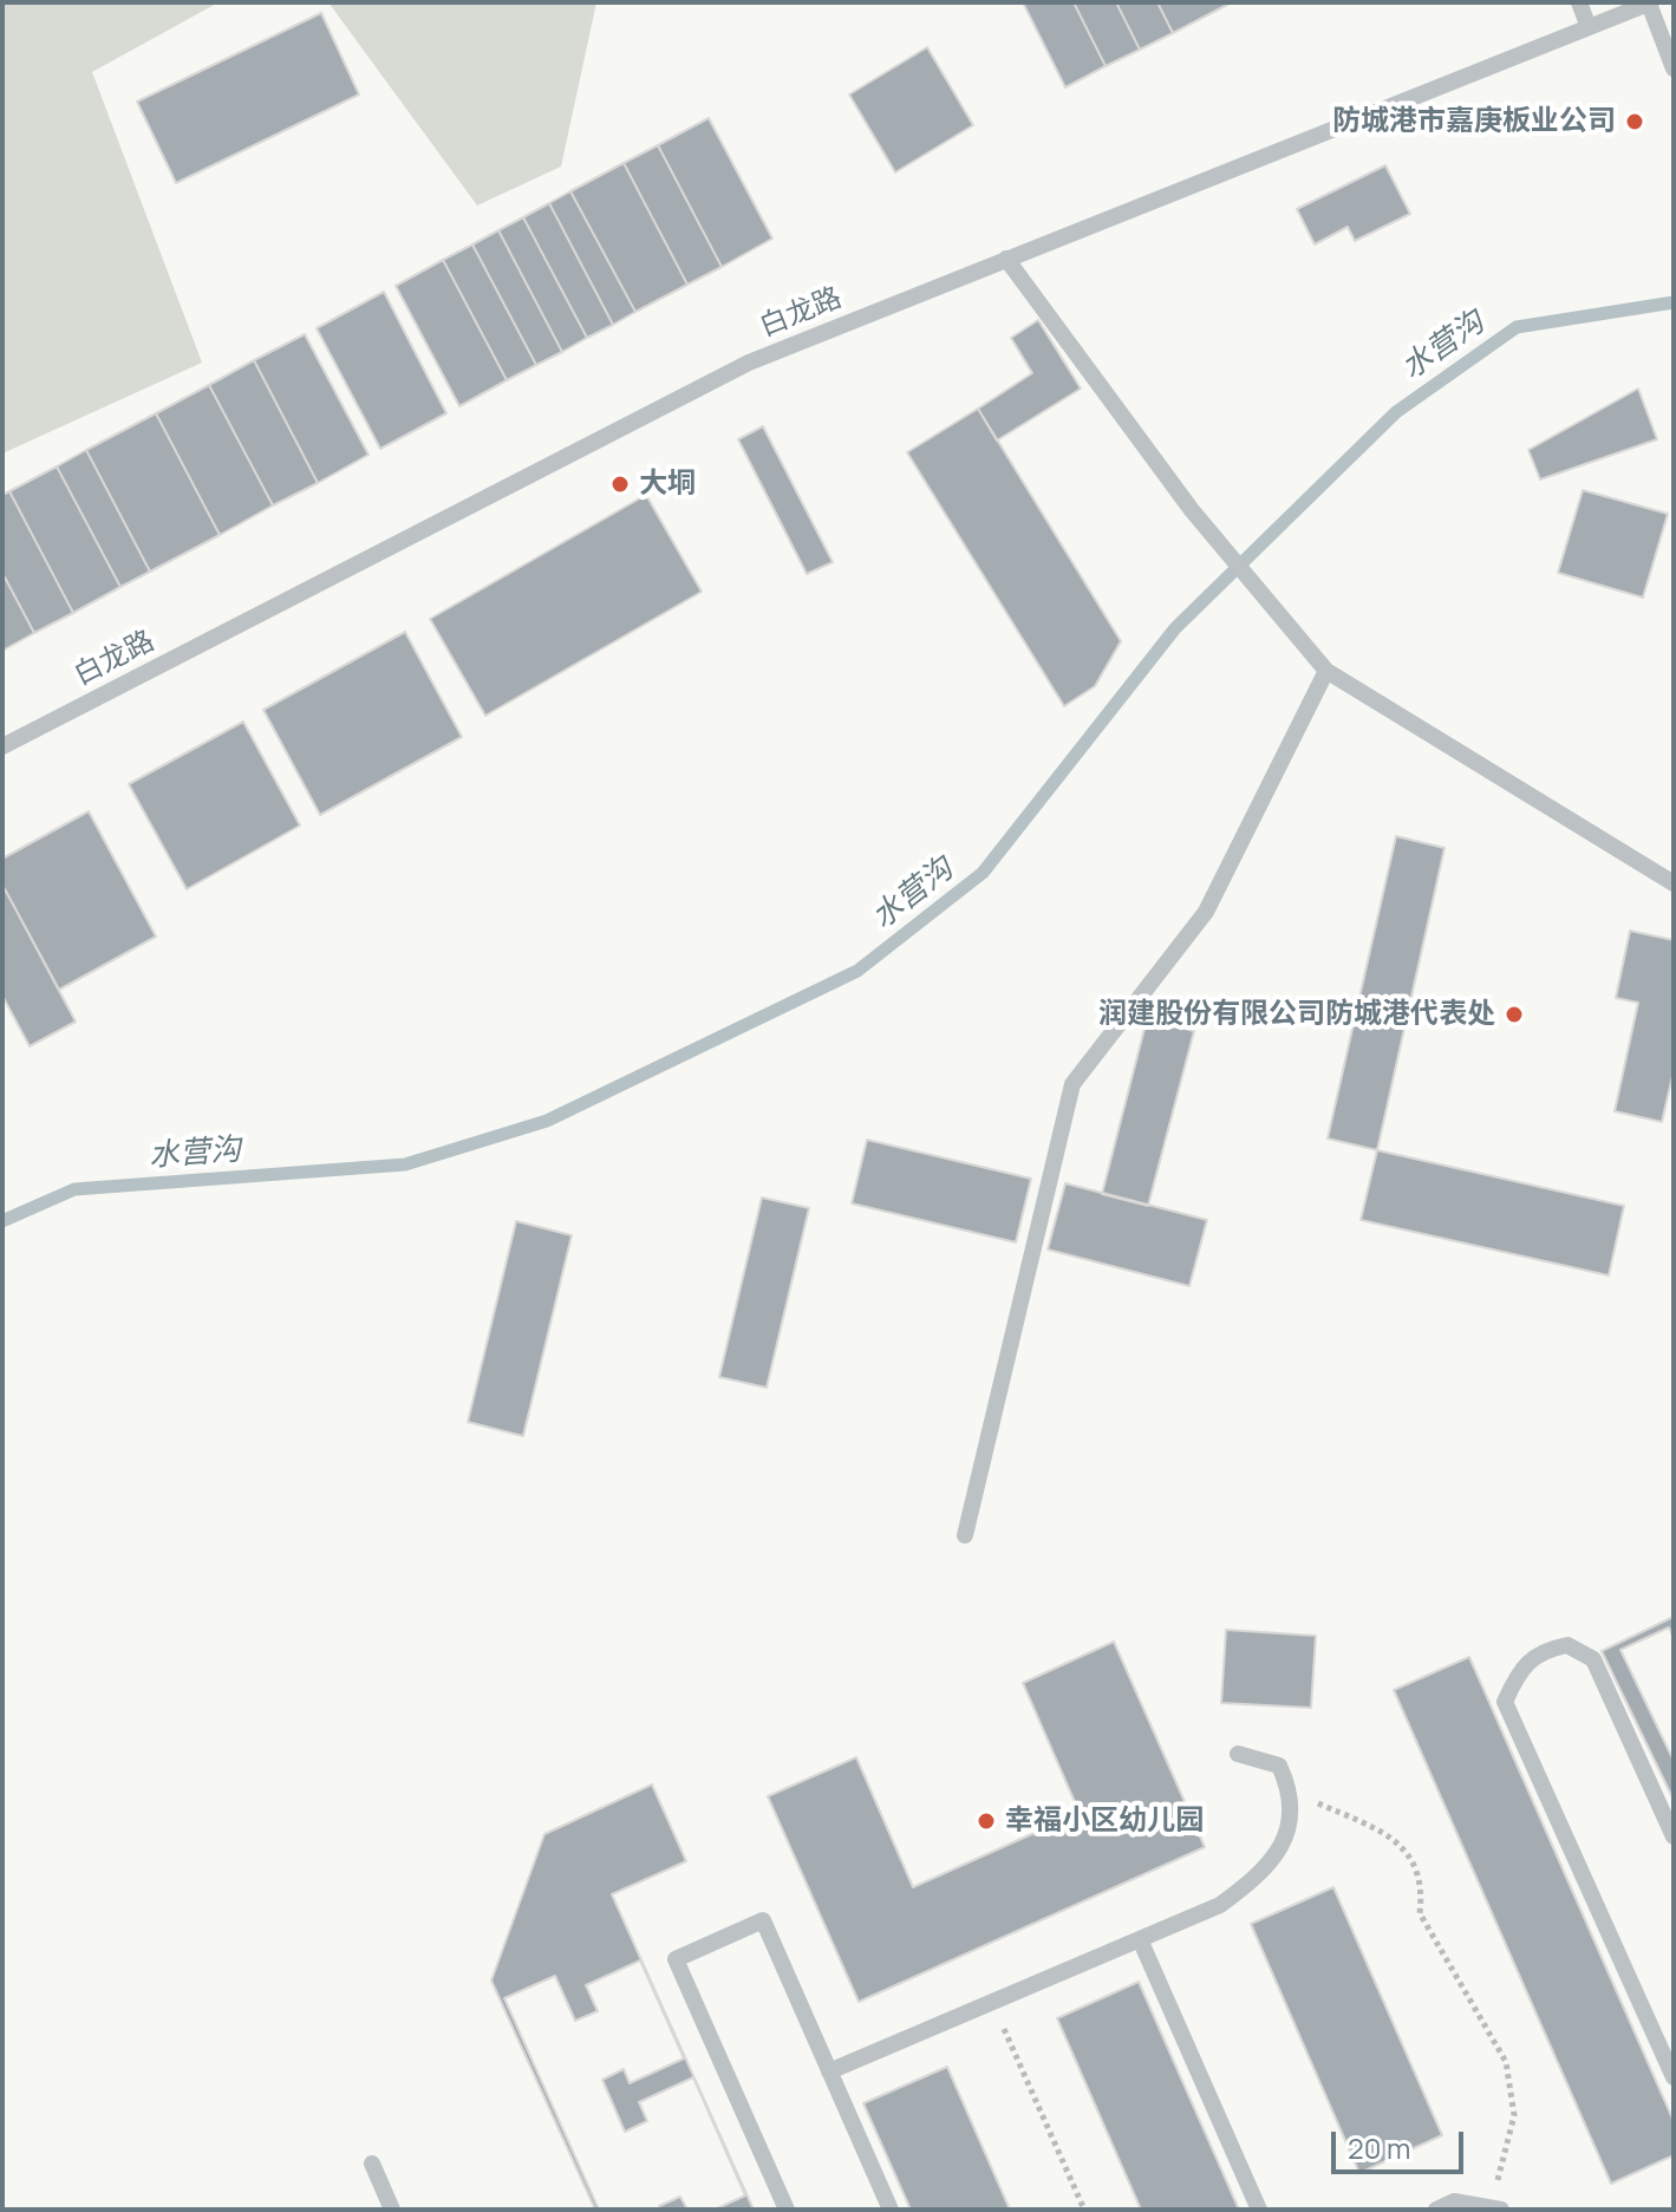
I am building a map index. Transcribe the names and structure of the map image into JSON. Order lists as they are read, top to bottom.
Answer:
{
  "streets": {
    "street": ["白龙路"]
  },
  "water": ["水营沟"],
  "places": [
    "防城港市嘉庚板业公司",
    "大垌",
    "润建股份有限公司防城港代表处",
    "幸福小区幼儿园"
  ],
  "scale_bar": "20 m"
}
